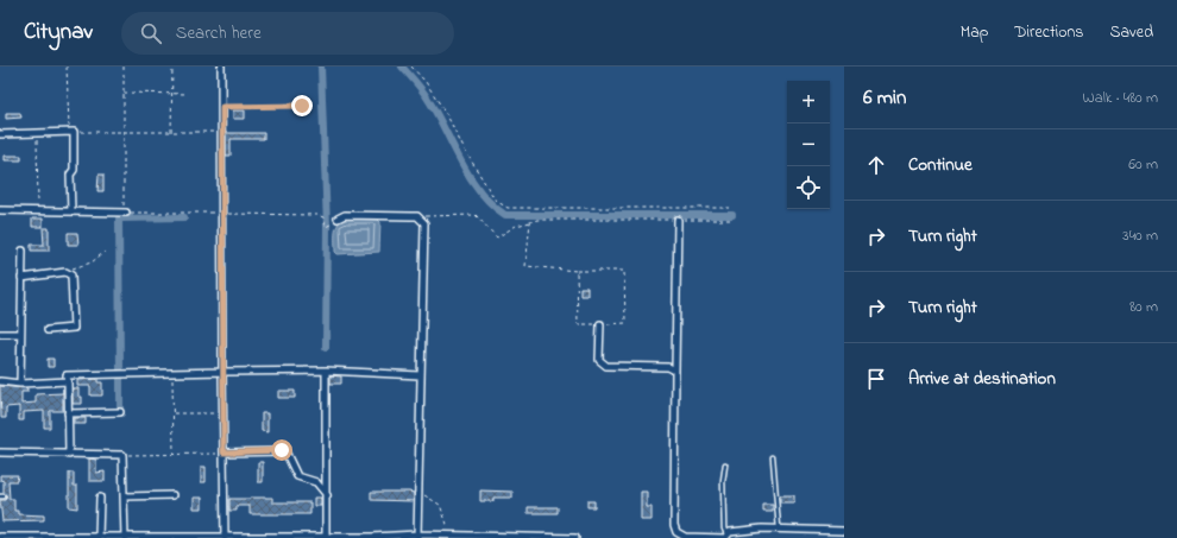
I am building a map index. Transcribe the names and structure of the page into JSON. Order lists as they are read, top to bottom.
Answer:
{
  "page": {
    "header": "Citynav",
    "search": "Search here",
    "nav": ["Map", "Directions", "Saved"],
    "heading": ["6 min", "Walk · 480 m"],
    "map_buttons": ["+", "−"],
    "list": [
      ["Continue", "60 m"],
      ["Turn right", "340 m"],
      ["Turn right", "80 m"],
      "Arrive at destination"
    ]
  }
}
